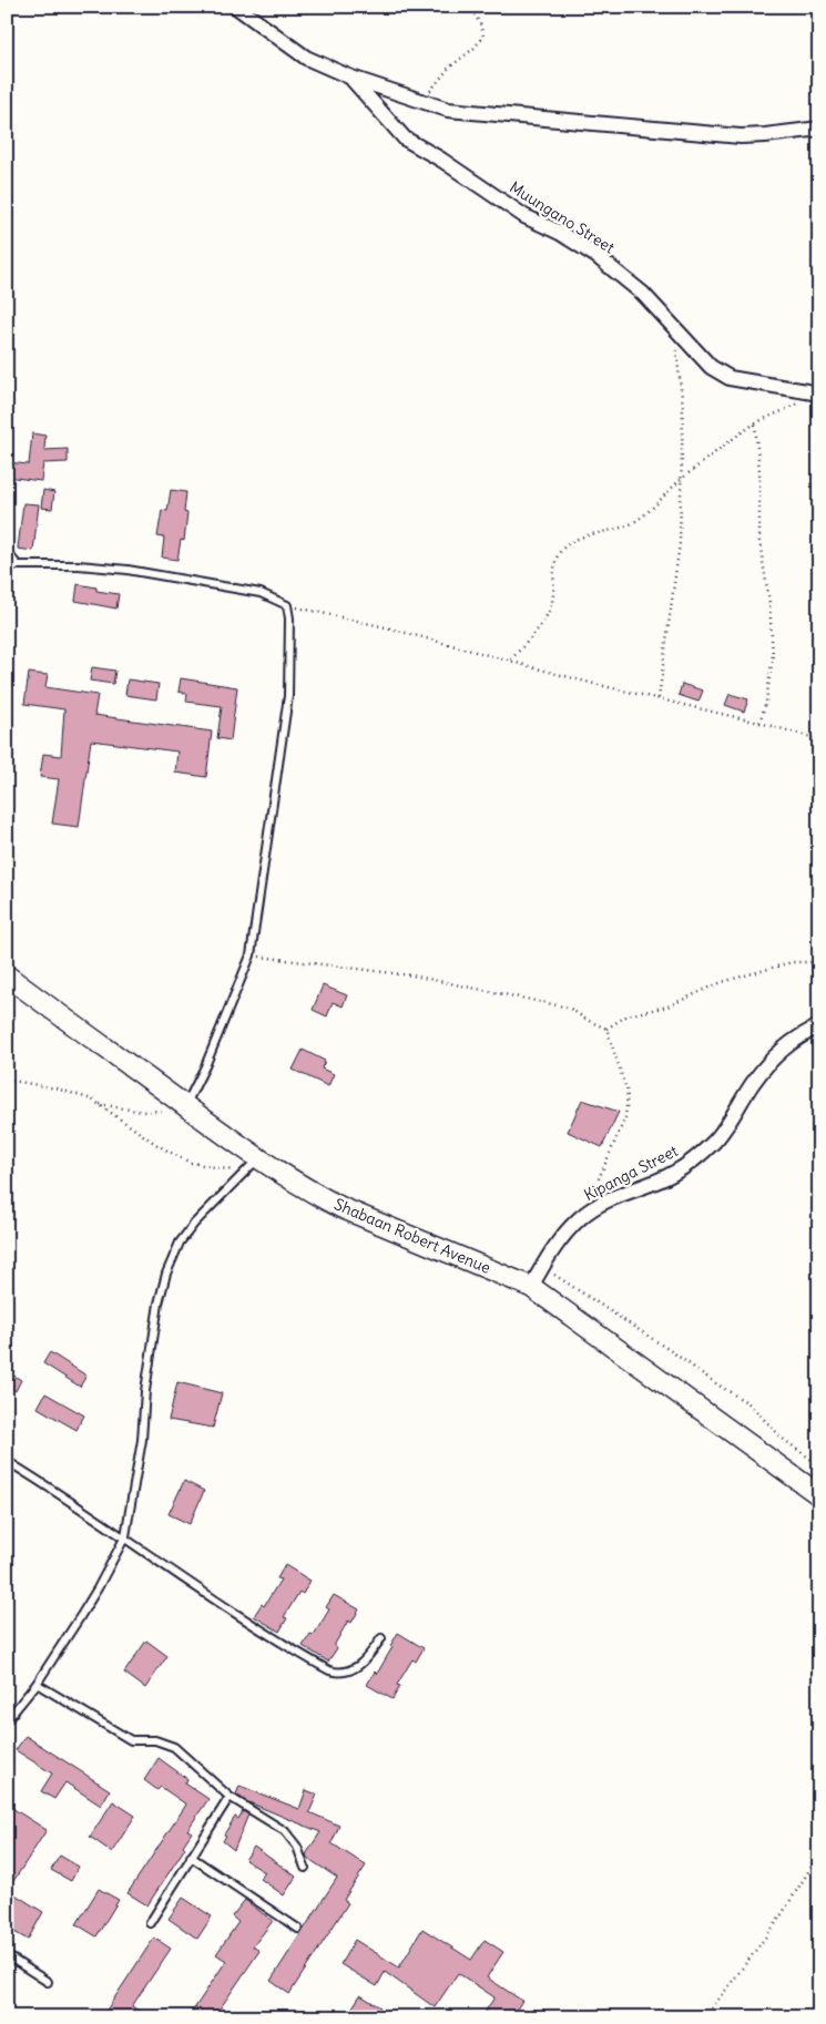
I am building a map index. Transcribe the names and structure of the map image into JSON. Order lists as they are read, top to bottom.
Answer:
{
  "streets": {
    "street": ["Muungano Street", "Kipanga Street", "Shabaan Robert Avenue"]
  },
  "crossings": [
    ["Kipanga Street", "Shabaan Robert Avenue"]
  ]
}
